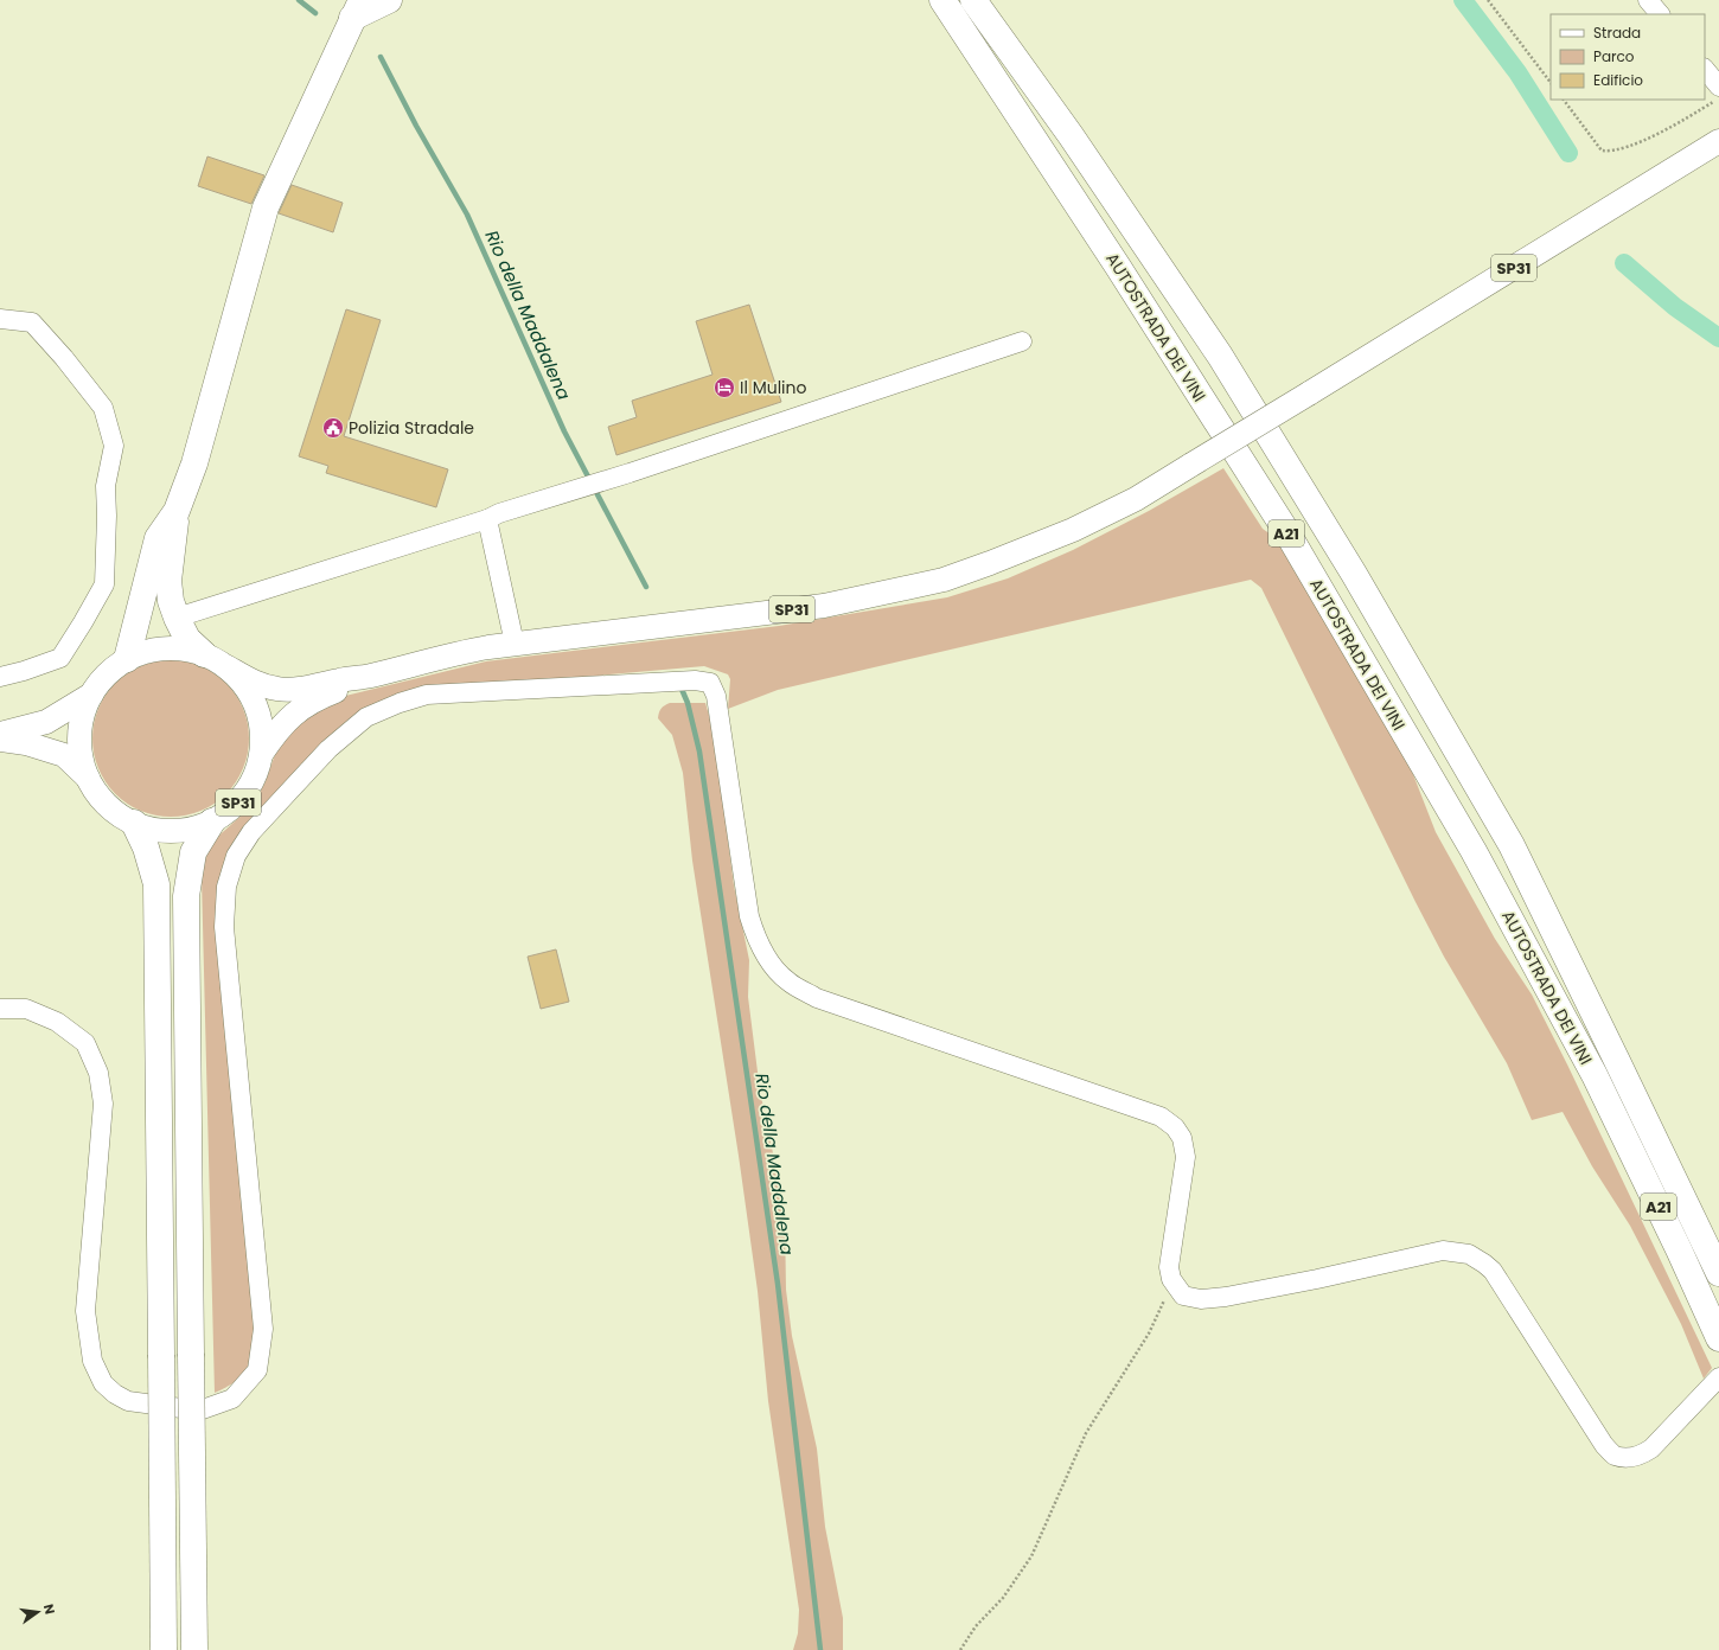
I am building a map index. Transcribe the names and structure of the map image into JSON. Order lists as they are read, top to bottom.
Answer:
{
  "streets": {
    "highway": ["AUTOSTRADA DEI VINI", "A21"],
    "main road": ["SP31"]
  },
  "water": ["Rio della Maddalena"],
  "places": {
    "hotel": ["Il Mulino"],
    "public building": ["Polizia Stradale"]
  },
  "legend": ["Strada", "Parco", "Edificio"],
  "north": "right"
}
